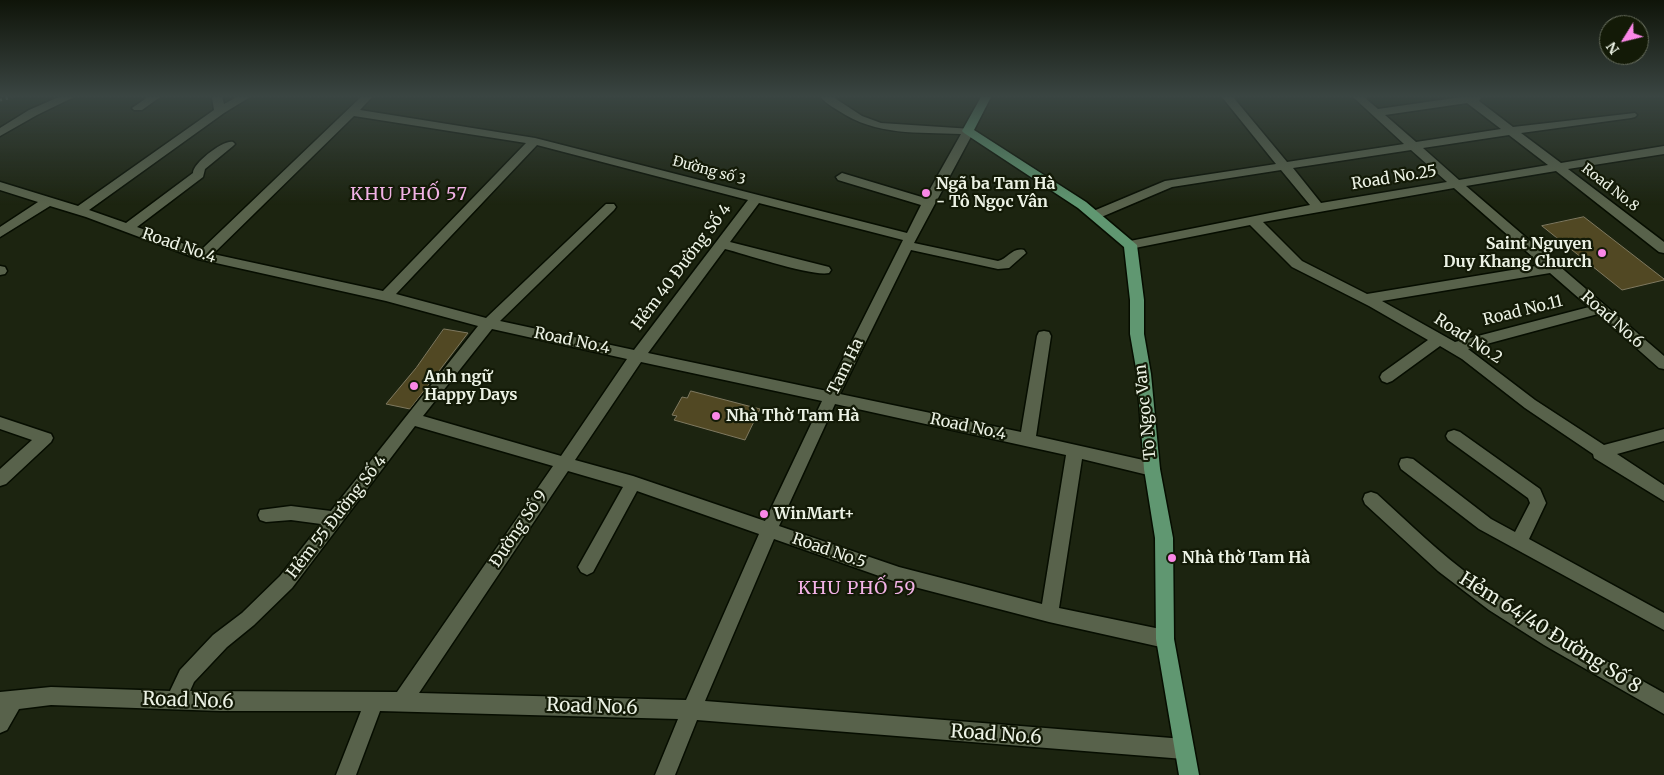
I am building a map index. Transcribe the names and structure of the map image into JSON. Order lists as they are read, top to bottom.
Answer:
{
  "streets": {
    "main road": ["To Ngoc Van"],
    "street": [
      "Đường số 3",
      "Road No.25",
      "Road No.8",
      "Road No.4",
      "Hẻm 40 Đường Số 4",
      "Road No.11",
      "Road No.6",
      "Road No.2",
      "Tam Ha",
      "Hẻm 55 Đường Số 4",
      "Đường Số 9",
      "Road No.5",
      "Hẻm 64/40 Đường Số 8"
    ]
  },
  "crossings": [
    ["Đường số 3", "Hẻm 40 Đường Số 4"],
    ["Đường số 3", "Tam Ha"],
    ["Road No.25", "Road No.8"],
    ["Road No.25", "Road No.6"],
    ["Road No.25", "Road No.2"],
    ["Road No.25", "To Ngoc Van"],
    ["Road No.4", "Hẻm 40 Đường Số 4"],
    ["Road No.4", "Tam Ha"],
    ["Road No.4", "To Ngoc Van"],
    ["Road No.4", "Hẻm 55 Đường Số 4"],
    ["Road No.4", "Đường Số 9"],
    ["Hẻm 40 Đường Số 4", "Đường Số 9"],
    ["Road No.11", "Road No.6"],
    ["Road No.11", "Road No.2"],
    ["Road No.6", "Tam Ha"],
    ["Road No.6", "To Ngoc Van"],
    ["Road No.6", "Hẻm 55 Đường Số 4"],
    ["Road No.6", "Đường Số 9"],
    ["Tam Ha", "Road No.5"],
    ["To Ngoc Van", "Road No.5"],
    ["Hẻm 55 Đường Số 4", "Road No.5"],
    ["Đường Số 9", "Road No.5"]
  ],
  "districts": ["KHU PHỐ 57", "KHU PHỐ 59"],
  "places": [
    "Ngã ba Tam Hà - Tô Ngọc Vân",
    "Saint Nguyen Duy Khang Church",
    "Anh ngữ Happy Days",
    "Nhà Thờ Tam Hà",
    "WinMart+",
    "Nhà thờ Tam Hà"
  ],
  "north": "bottom left"
}
